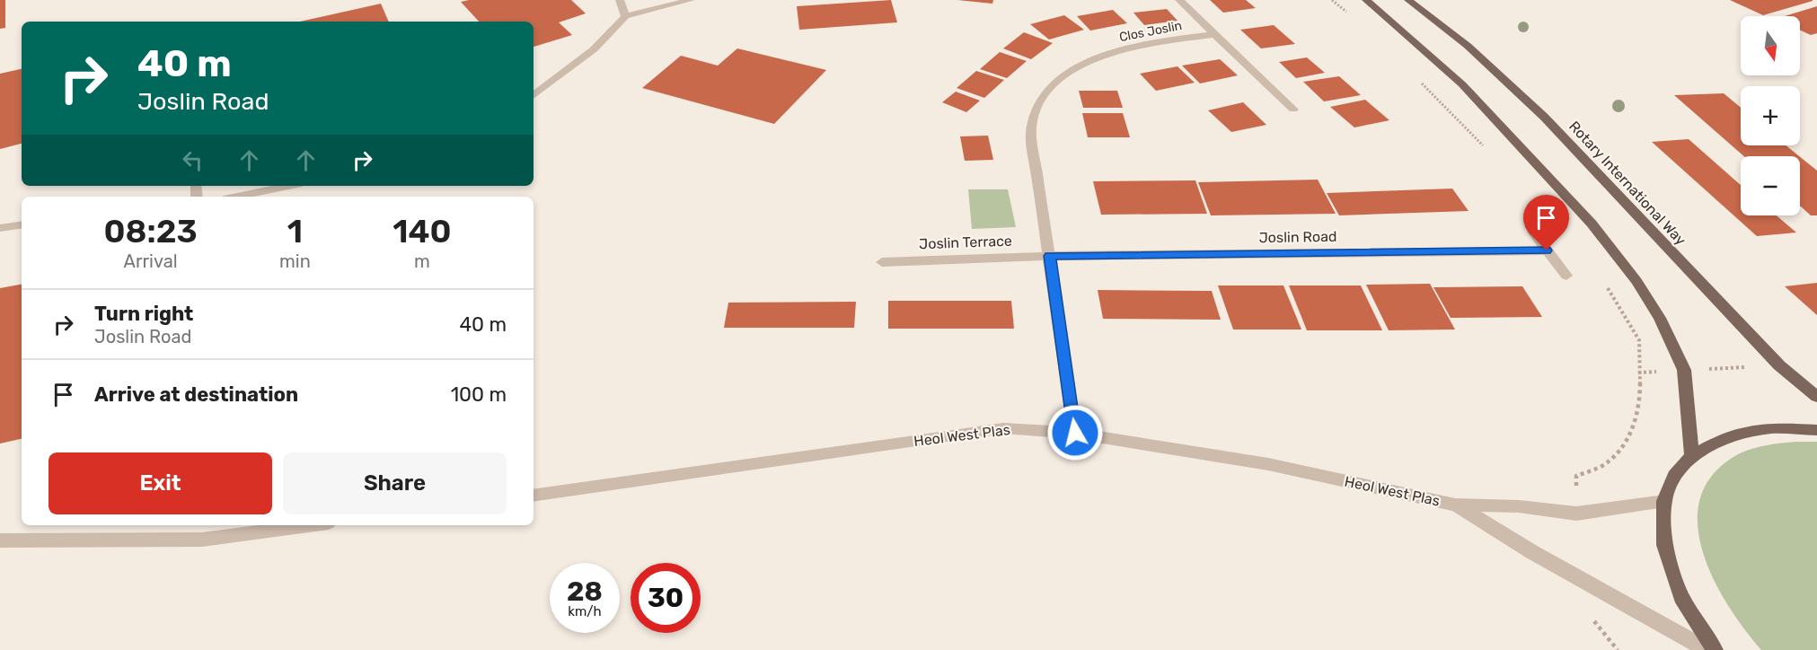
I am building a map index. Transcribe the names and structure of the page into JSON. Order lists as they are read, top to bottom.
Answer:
{
  "streets": {
    "main road": ["Rotary International Way"],
    "street": [
      "Clos Joslin",
      "Joslin Road",
      "Joslin Terrace",
      "Heol West Plas"
    ]
  },
  "crossings": [
    ["Clos Joslin", "Joslin Road"],
    ["Clos Joslin", "Joslin Terrace"],
    ["Joslin Road", "Joslin Terrace"]
  ],
  "north": "bottom",
  "page": {
    "map_buttons": ["+", "−"],
    "turn": ["40 m", "Joslin Road"],
    "eta": [
      "08:23",
      "Arrival",
      "1",
      "min",
      "140",
      "m"
    ],
    "list": [
      {
        "name": "Turn right",
        "note": "Joslin Road",
        "value": "40 m"
      },
      {
        "name": "Arrive at destination",
        "value": "100 m"
      }
    ],
    "buttons": ["Exit", "Share"],
    "speed": "28 km/h",
    "limit": "30"
  }
}
